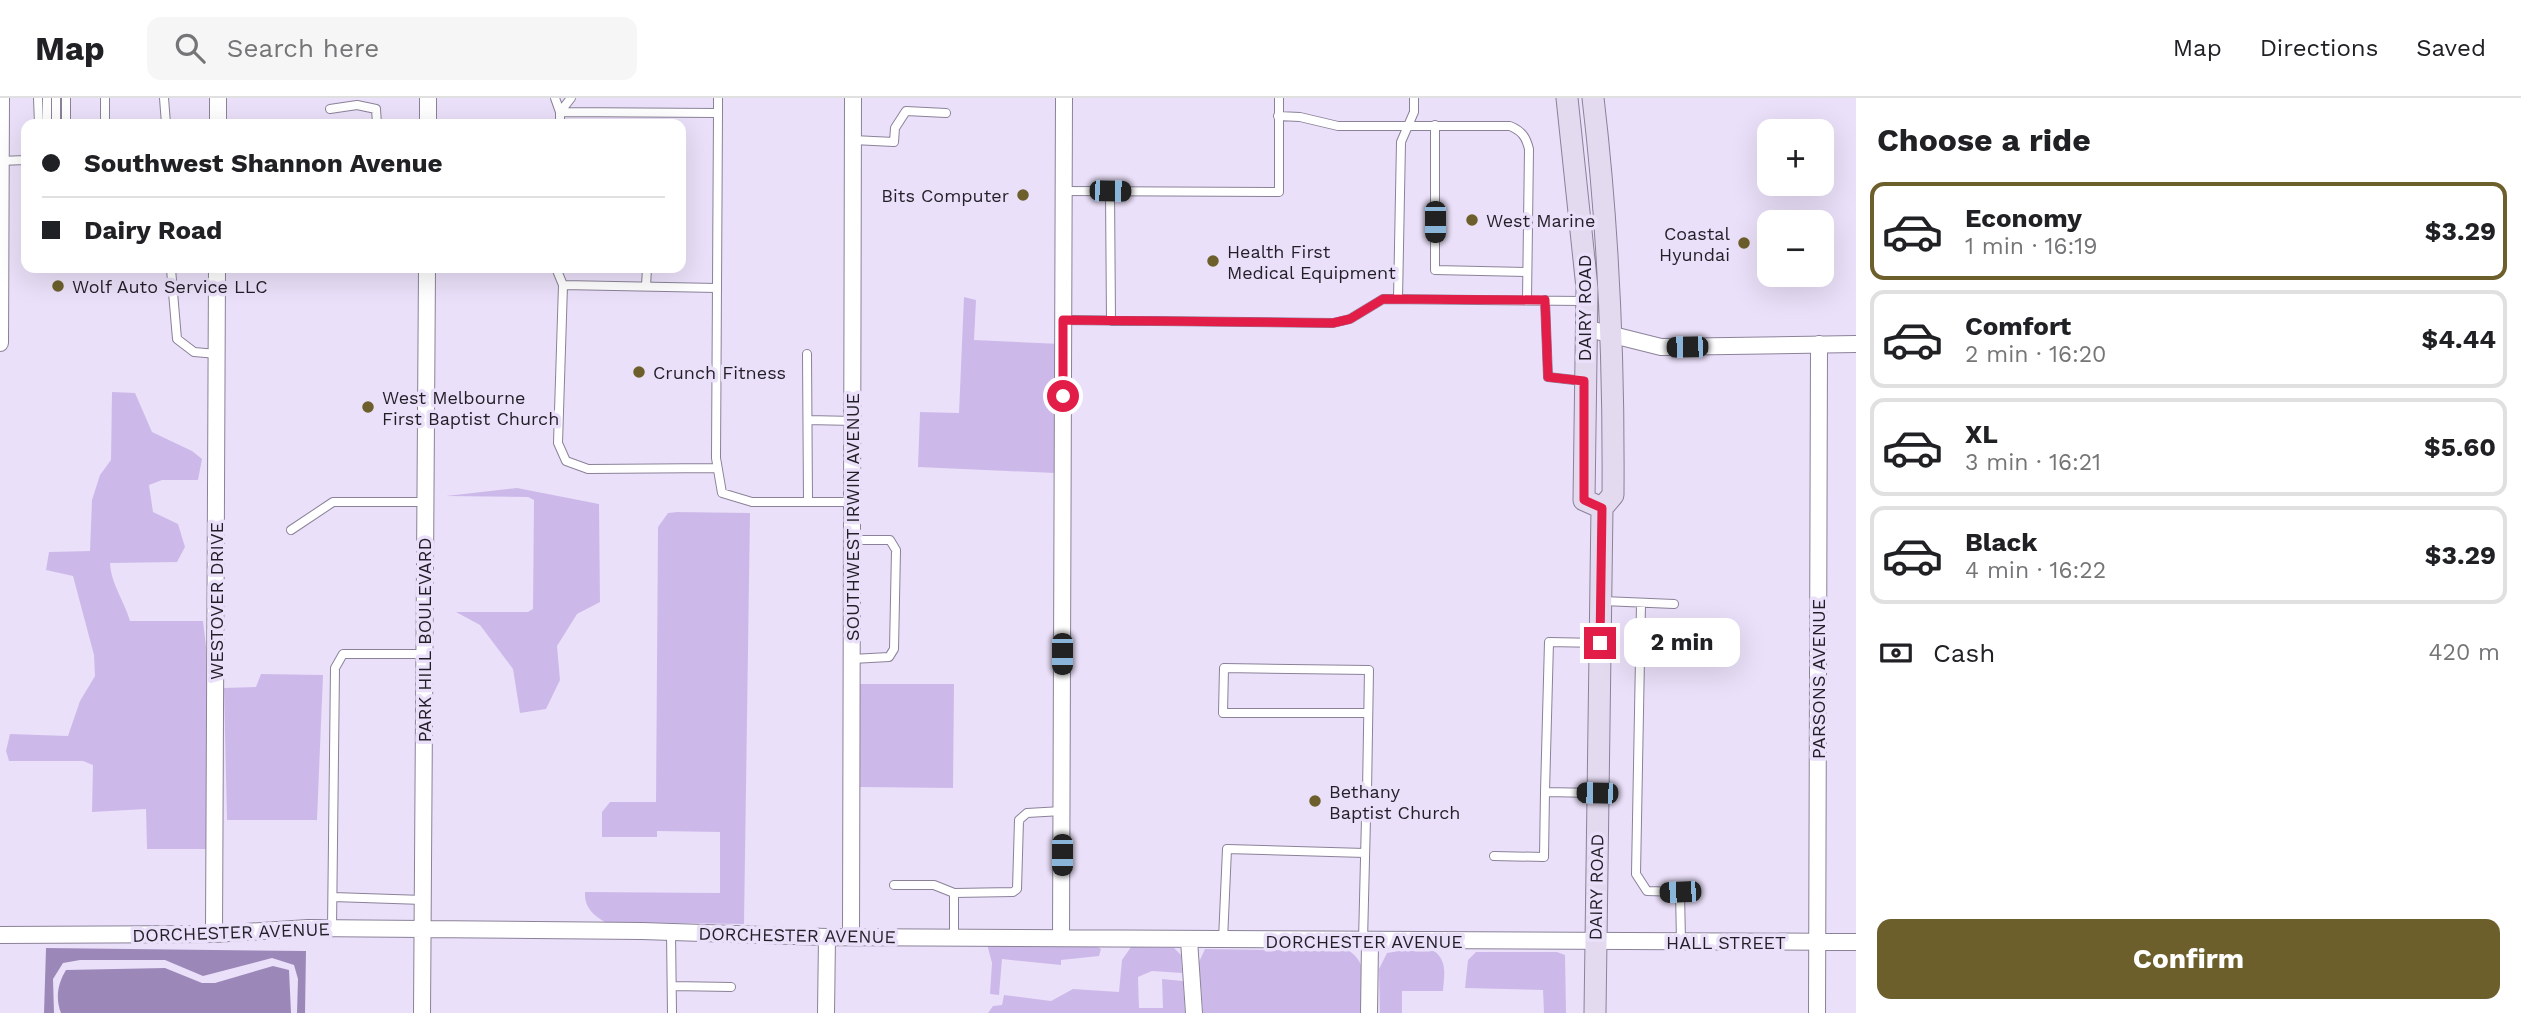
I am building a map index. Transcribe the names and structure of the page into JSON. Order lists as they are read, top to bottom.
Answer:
{
  "streets": {
    "street": [
      "DAIRY ROAD",
      "SOUTHWEST IRWIN AVENUE",
      "WESTOVER DRIVE",
      "PARK HILL BOULEVARD",
      "PARSONS AVENUE",
      "DORCHESTER AVENUE",
      "HALL STREET"
    ]
  },
  "crossings": [
    ["DAIRY ROAD", "DORCHESTER AVENUE"],
    ["DAIRY ROAD", "HALL STREET"],
    ["SOUTHWEST IRWIN AVENUE", "DORCHESTER AVENUE"],
    ["WESTOVER DRIVE", "DORCHESTER AVENUE"],
    ["PARK HILL BOULEVARD", "DORCHESTER AVENUE"],
    ["PARSONS AVENUE", "HALL STREET"],
    ["DORCHESTER AVENUE", "HALL STREET"]
  ],
  "places": [
    "Bits Computer",
    "West Marine",
    "Coastal Hyundai",
    "Health First Medical Equipment",
    "Wolf Auto Service LLC",
    "Crunch Fitness",
    "West Melbourne First Baptist Church",
    "Bethany Baptist Church"
  ],
  "page": {
    "header": "Map",
    "search": "Search here",
    "nav": ["Map", "Directions", "Saved"],
    "heading": "Choose a ride",
    "map_buttons": ["+", "−"],
    "banner": ["Southwest Shannon Avenue", "Dairy Road"],
    "list": [
      {
        "name": "Economy",
        "note": "1 min · 16:19",
        "value": "$3.29"
      },
      {
        "name": "Comfort",
        "note": "2 min · 16:20",
        "value": "$4.44"
      },
      {
        "name": "XL",
        "note": "3 min · 16:21",
        "value": "$5.60"
      },
      {
        "name": "Black",
        "note": "4 min · 16:22",
        "value": "$3.29"
      }
    ],
    "pay": ["Cash", "420 m"],
    "bubble": "2 min",
    "buttons": "Confirm"
  }
}
